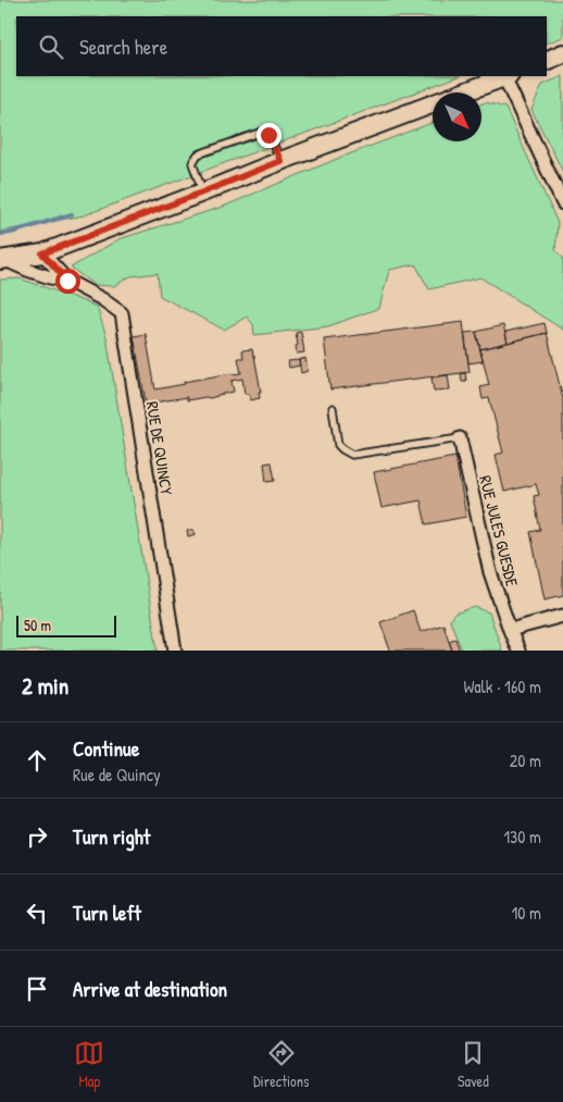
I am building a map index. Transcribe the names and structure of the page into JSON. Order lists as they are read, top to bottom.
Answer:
{
  "streets": {
    "street": ["RUE DE QUINCY", "RUE JULES GUESDE"]
  },
  "scale_bar": "50 m",
  "north": "bottom right",
  "page": {
    "search": "Search here",
    "scale": "50 m",
    "heading": ["2 min", "Walk · 160 m"],
    "list": [
      ["Continue", "Rue de Quincy", "20 m"],
      ["Turn right", "130 m"],
      ["Turn left", "10 m"],
      "Arrive at destination"
    ],
    "nav": ["Map", "Directions", "Saved"]
  }
}
